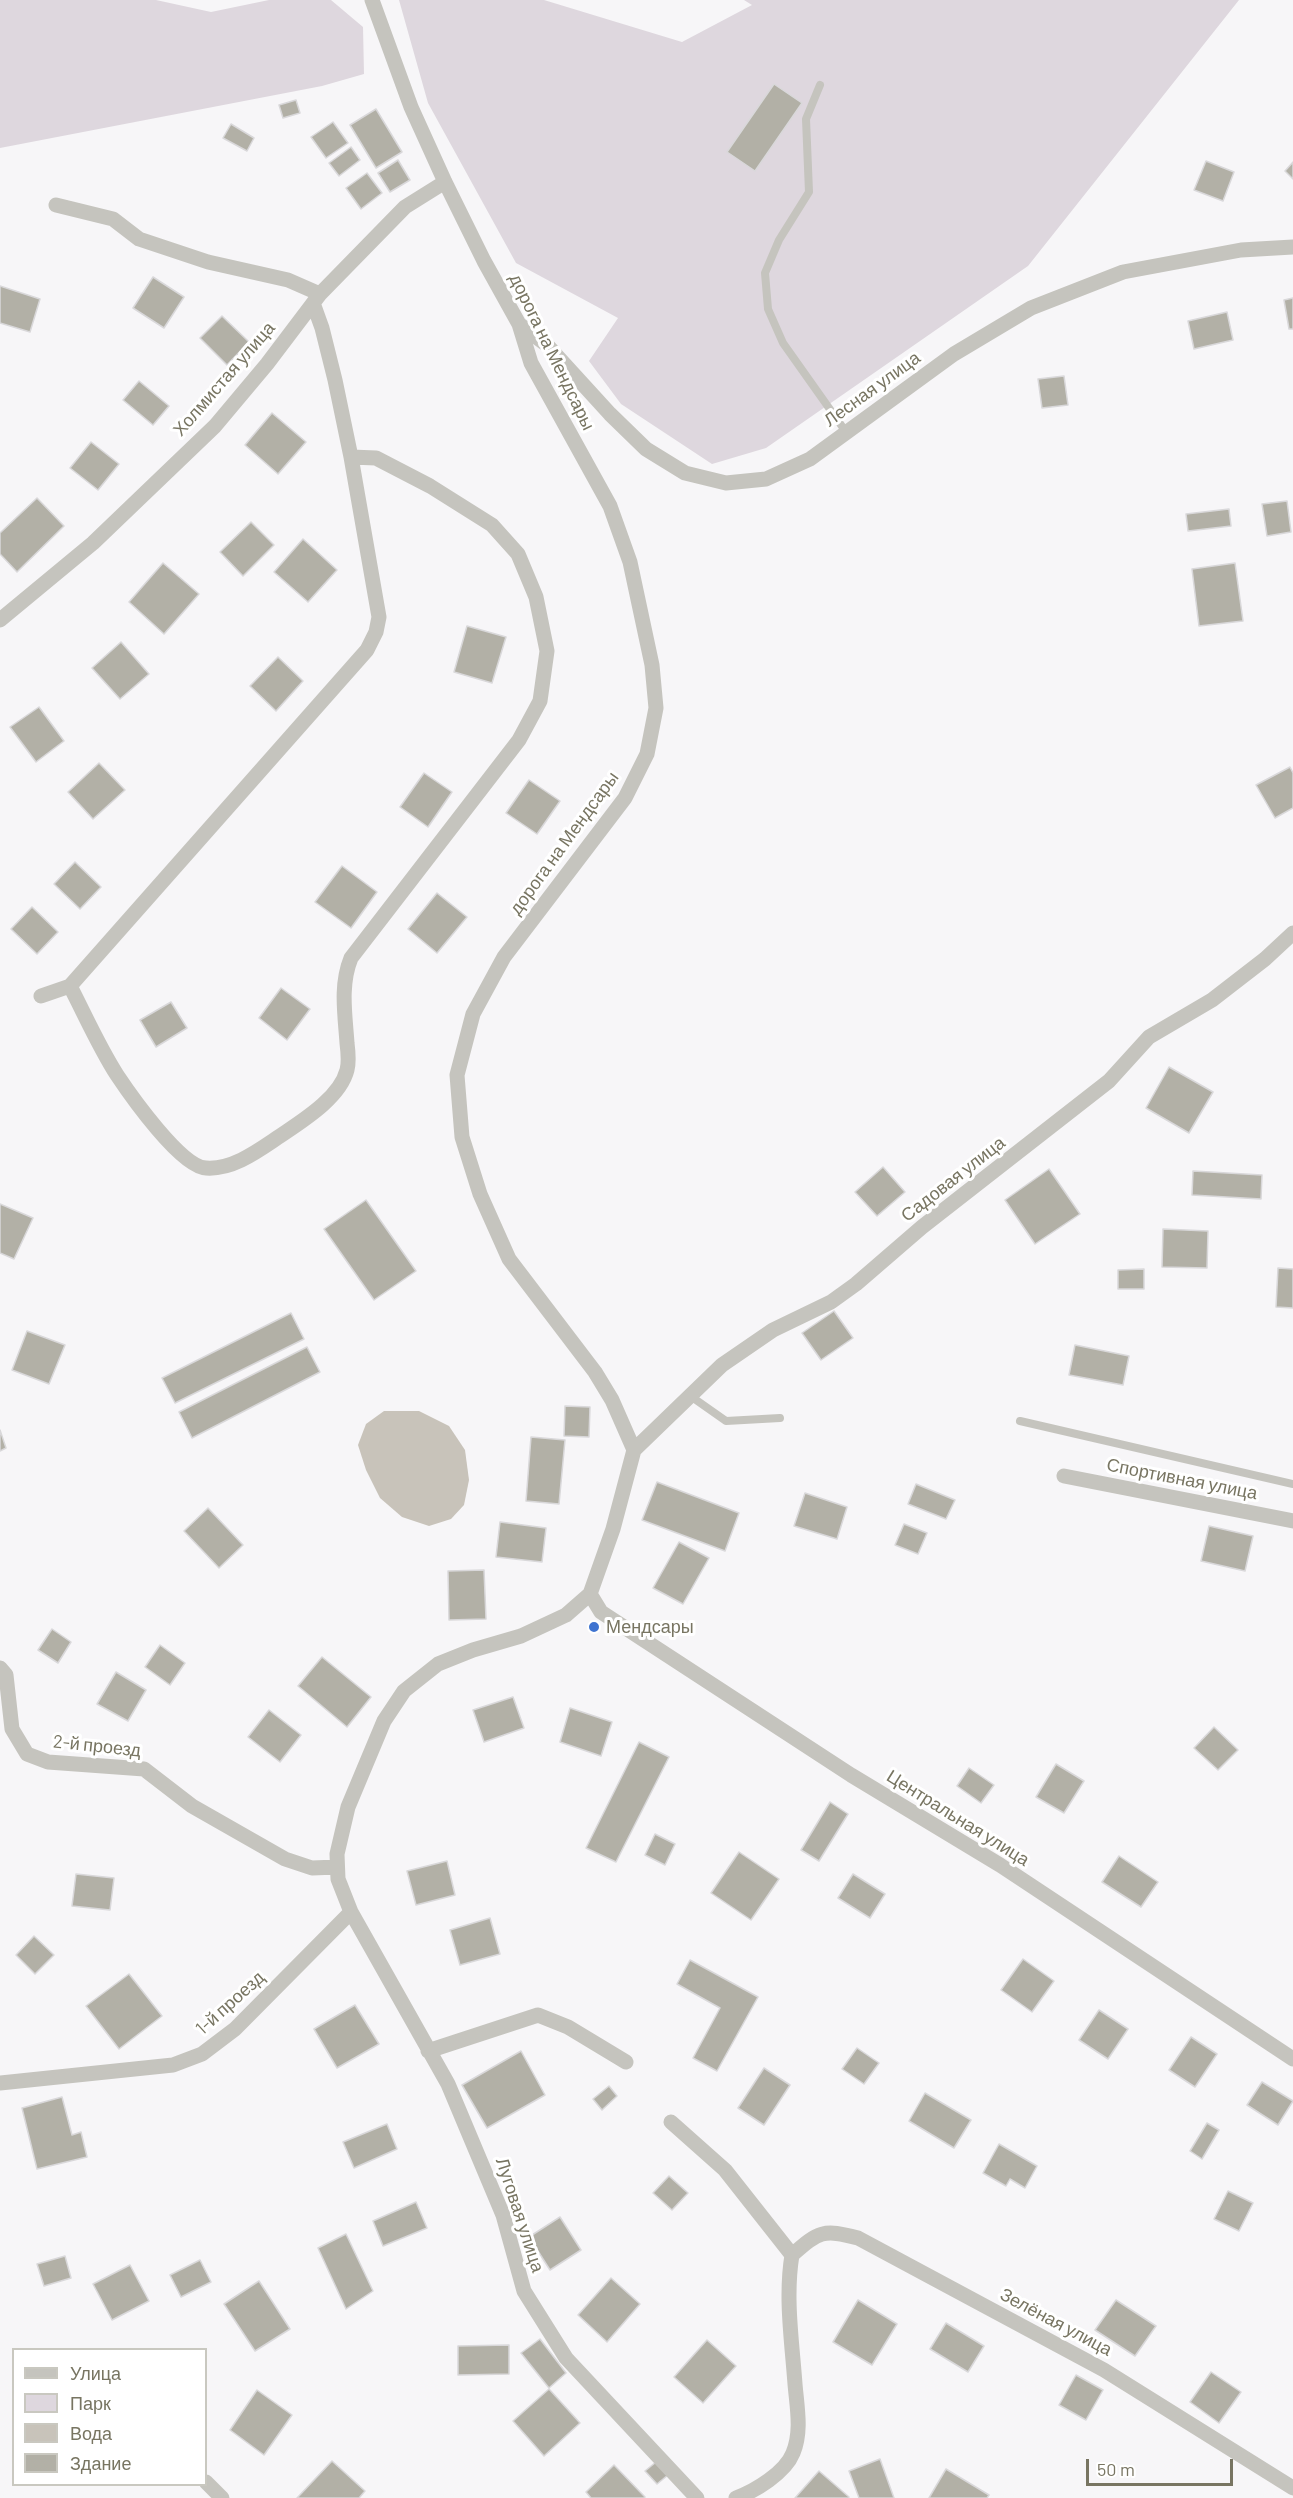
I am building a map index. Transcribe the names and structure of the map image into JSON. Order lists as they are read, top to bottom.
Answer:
{
  "streets": {
    "street": [
      "дорога на Мендсары",
      "Холмистая улица",
      "Лесная улица",
      "Садовая улица",
      "Спортивная улица",
      "2-й проезд",
      "Центральная улица",
      "1-й проезд",
      "Луговая улица",
      "Зелёная улица"
    ]
  },
  "crossings": [
    ["дорога на Мендсары", "Холмистая улица"],
    ["дорога на Мендсары", "Лесная улица"],
    ["дорога на Мендсары", "Садовая улица"],
    ["2-й проезд", "Луговая улица"],
    ["1-й проезд", "Луговая улица"]
  ],
  "places": ["Мендсары"],
  "legend": [
    "Улица",
    "Парк",
    "Вода",
    "Здание"
  ],
  "scale_bar": "50 m"
}
